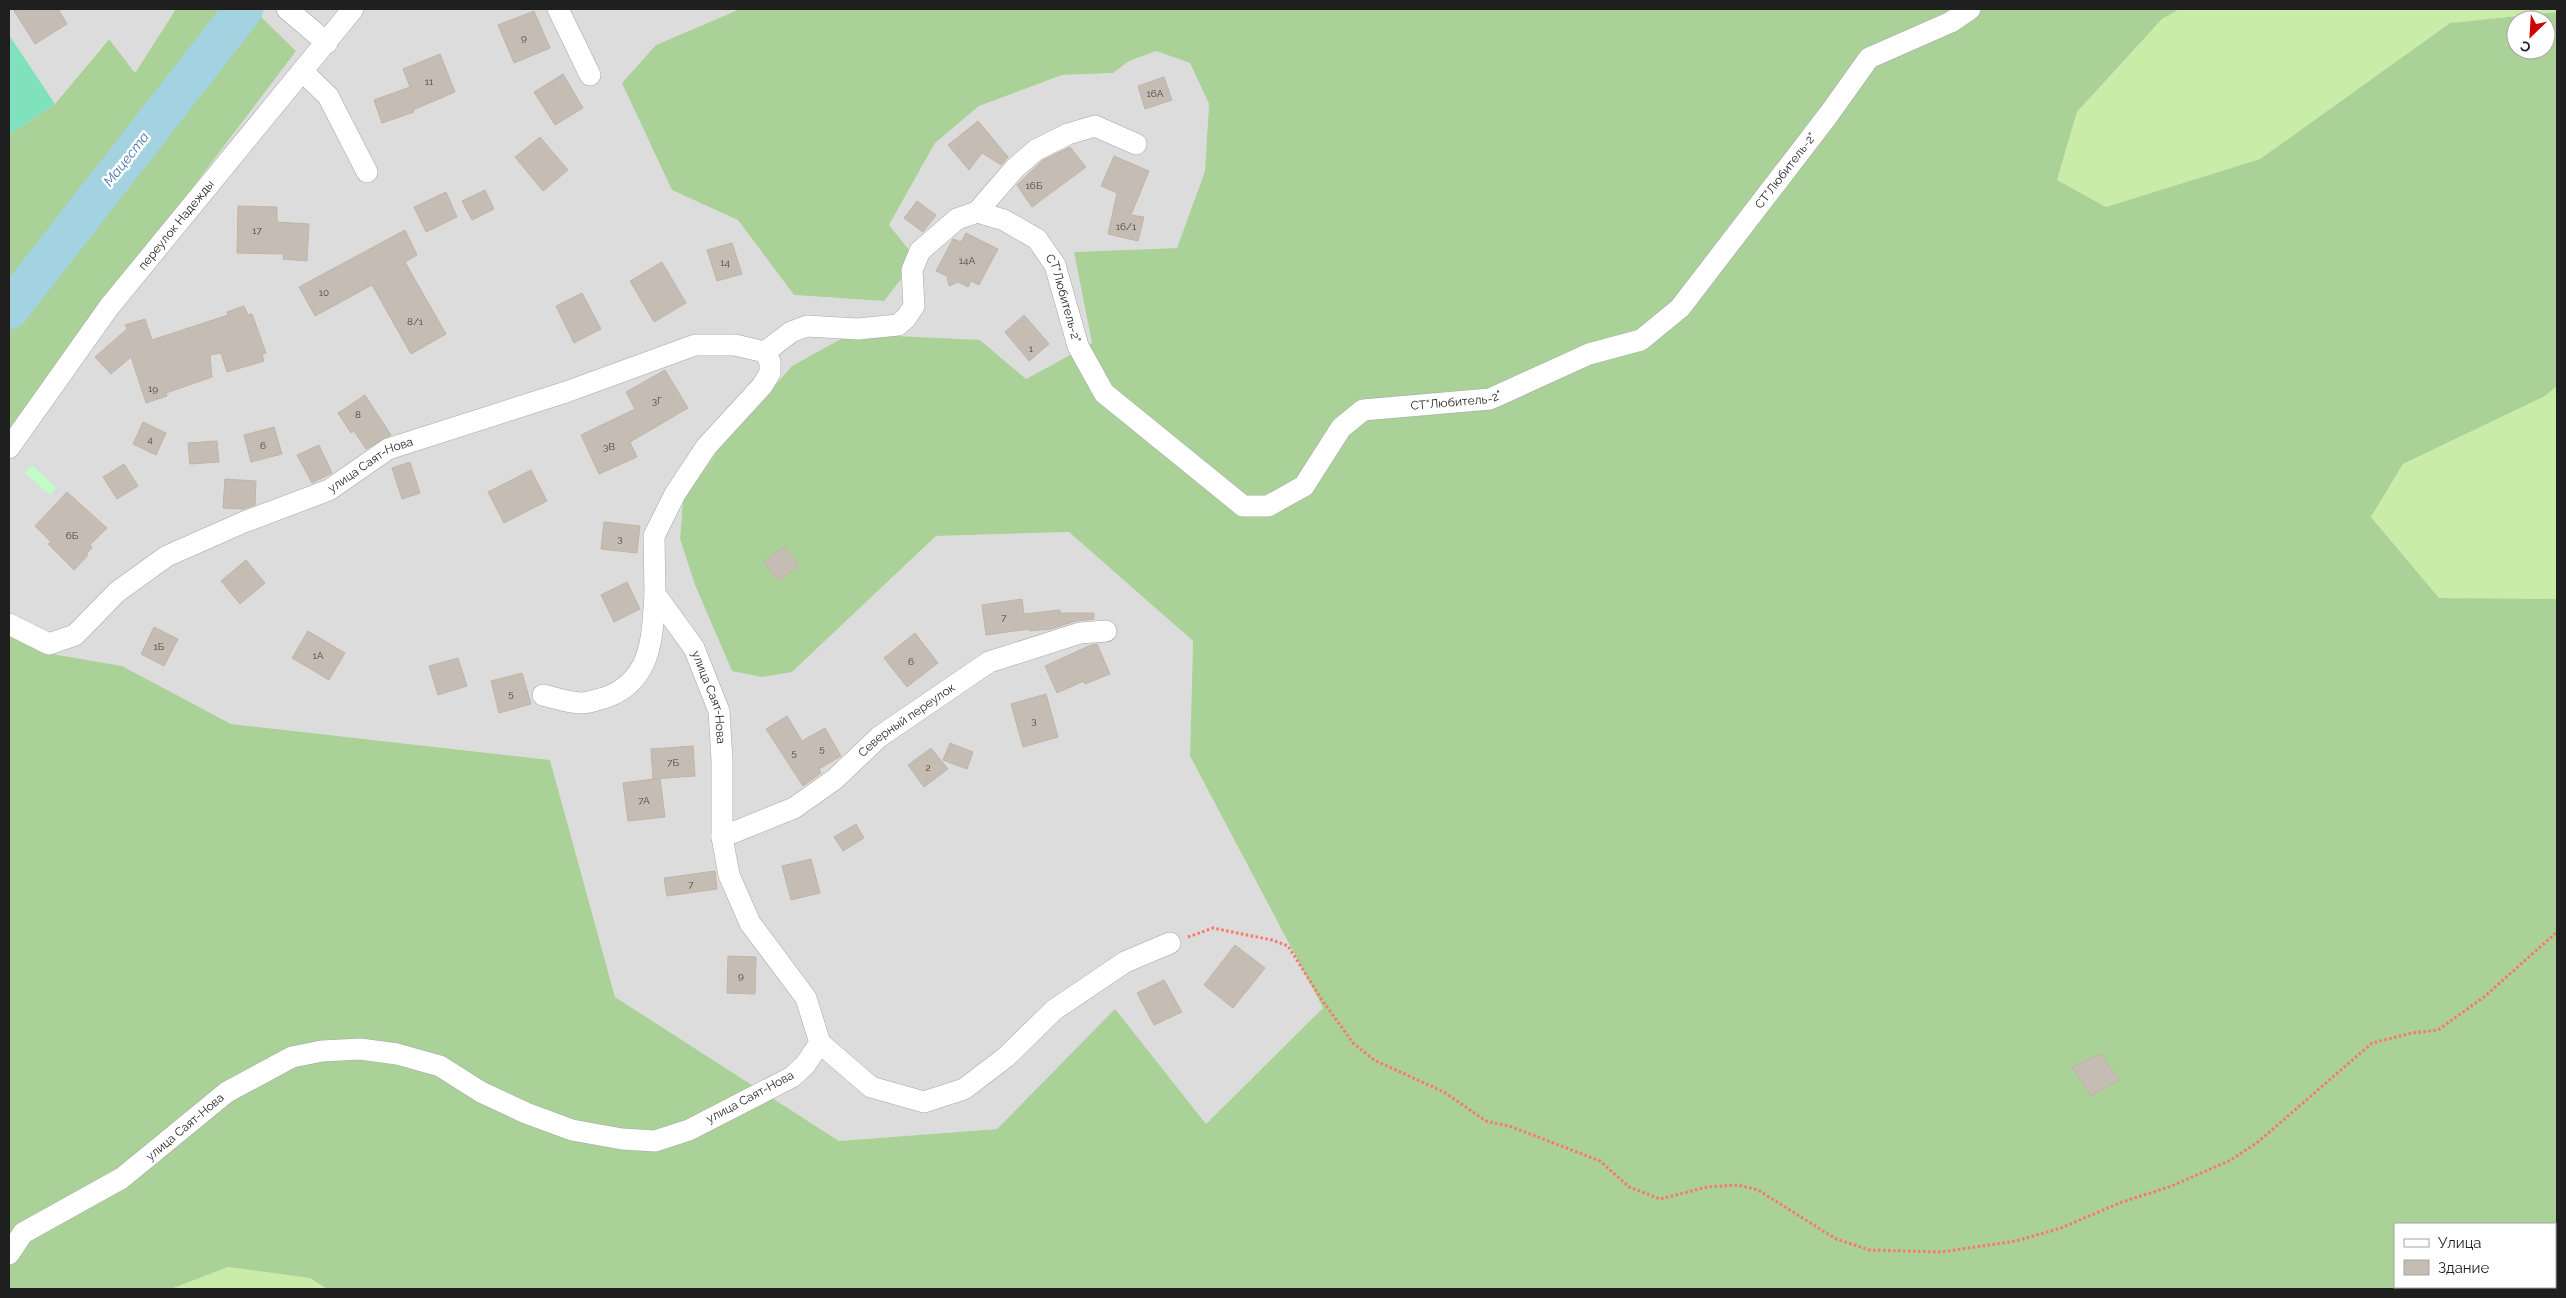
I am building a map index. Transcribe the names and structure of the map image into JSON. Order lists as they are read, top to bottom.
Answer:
{
  "streets": {
    "street": [
      "СТ\"Любитель-2\"",
      "переулок Надежды",
      "улица Саят-Нова",
      "Северный переулок"
    ]
  },
  "crossings": [
    ["улица Саят-Нова", "Северный переулок"]
  ],
  "water": ["Мацеста"],
  "house_numbers": [
    "9",
    "11",
    "16А",
    "16Б",
    "16/1",
    "17",
    "14А",
    "14",
    "10",
    "8/1",
    "1",
    "19",
    "3Г",
    "8",
    "4",
    "6",
    "3В",
    "6Б",
    "3",
    "7",
    "1Б",
    "1А",
    "6",
    "5",
    "3",
    "5",
    "5",
    "7Б",
    "2",
    "7А",
    "7",
    "9"
  ],
  "legend": ["Улица", "Здание"],
  "north": "bottom left"
}
